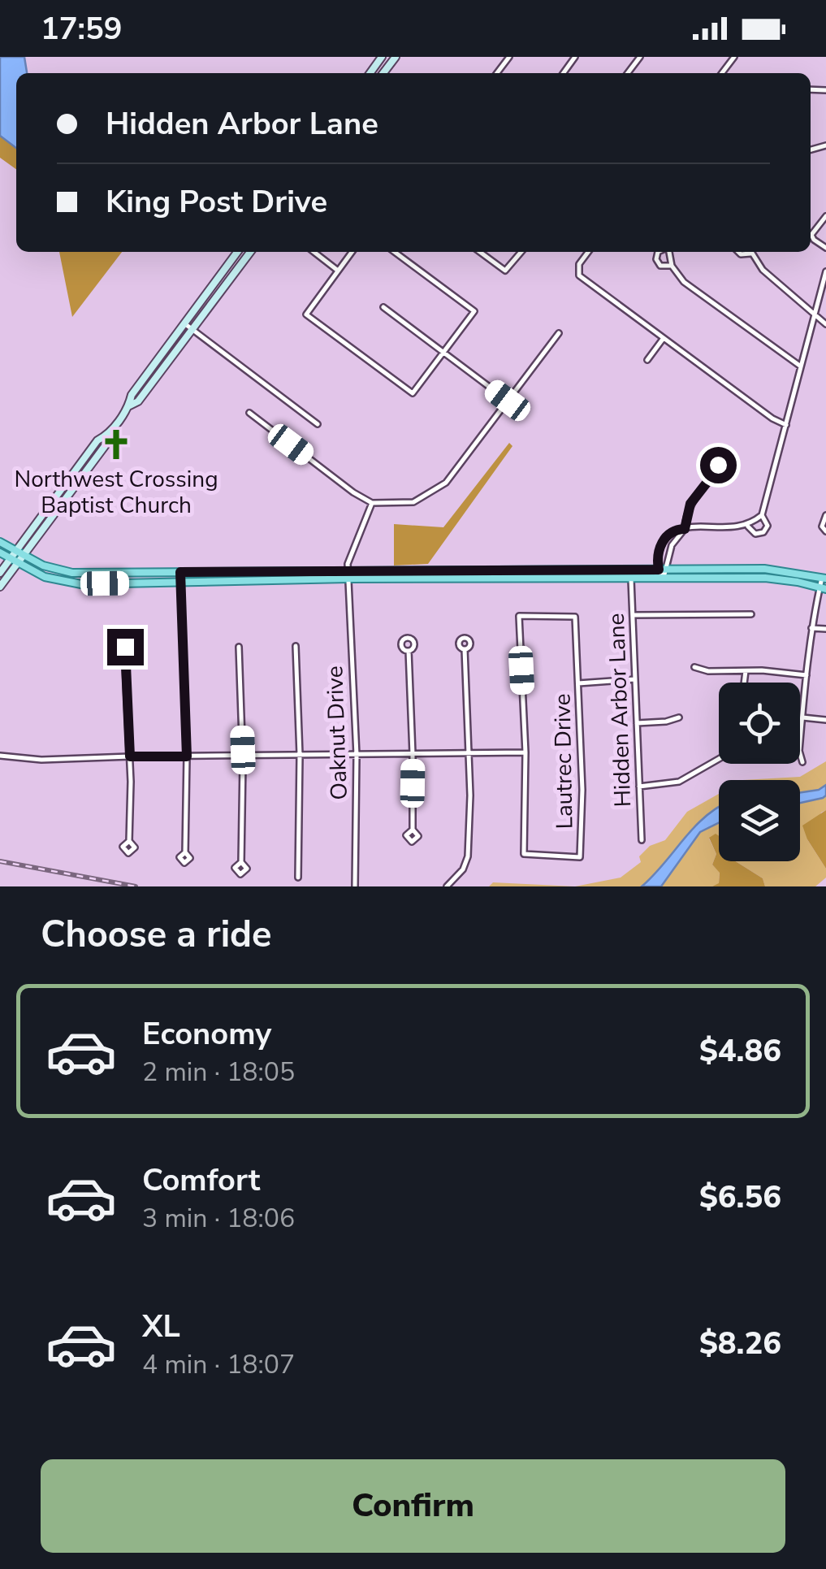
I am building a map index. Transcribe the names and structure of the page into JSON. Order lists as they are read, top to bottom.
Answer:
{
  "streets": {
    "street": ["Hidden Arbor Lane", "Oaknut Drive", "Lautrec Drive"]
  },
  "places": {
    "church": ["Northwest Crossing Baptist Church"]
  },
  "page": {
    "status": "17:59",
    "banner": ["Hidden Arbor Lane", "King Post Drive"],
    "heading": "Choose a ride",
    "list": [
      {
        "name": "Economy",
        "note": "2 min · 18:05",
        "value": "$4.86"
      },
      {
        "name": "Comfort",
        "note": "3 min · 18:06",
        "value": "$6.56"
      },
      {
        "name": "XL",
        "note": "4 min · 18:07",
        "value": "$8.26"
      }
    ],
    "buttons": "Confirm"
  }
}
